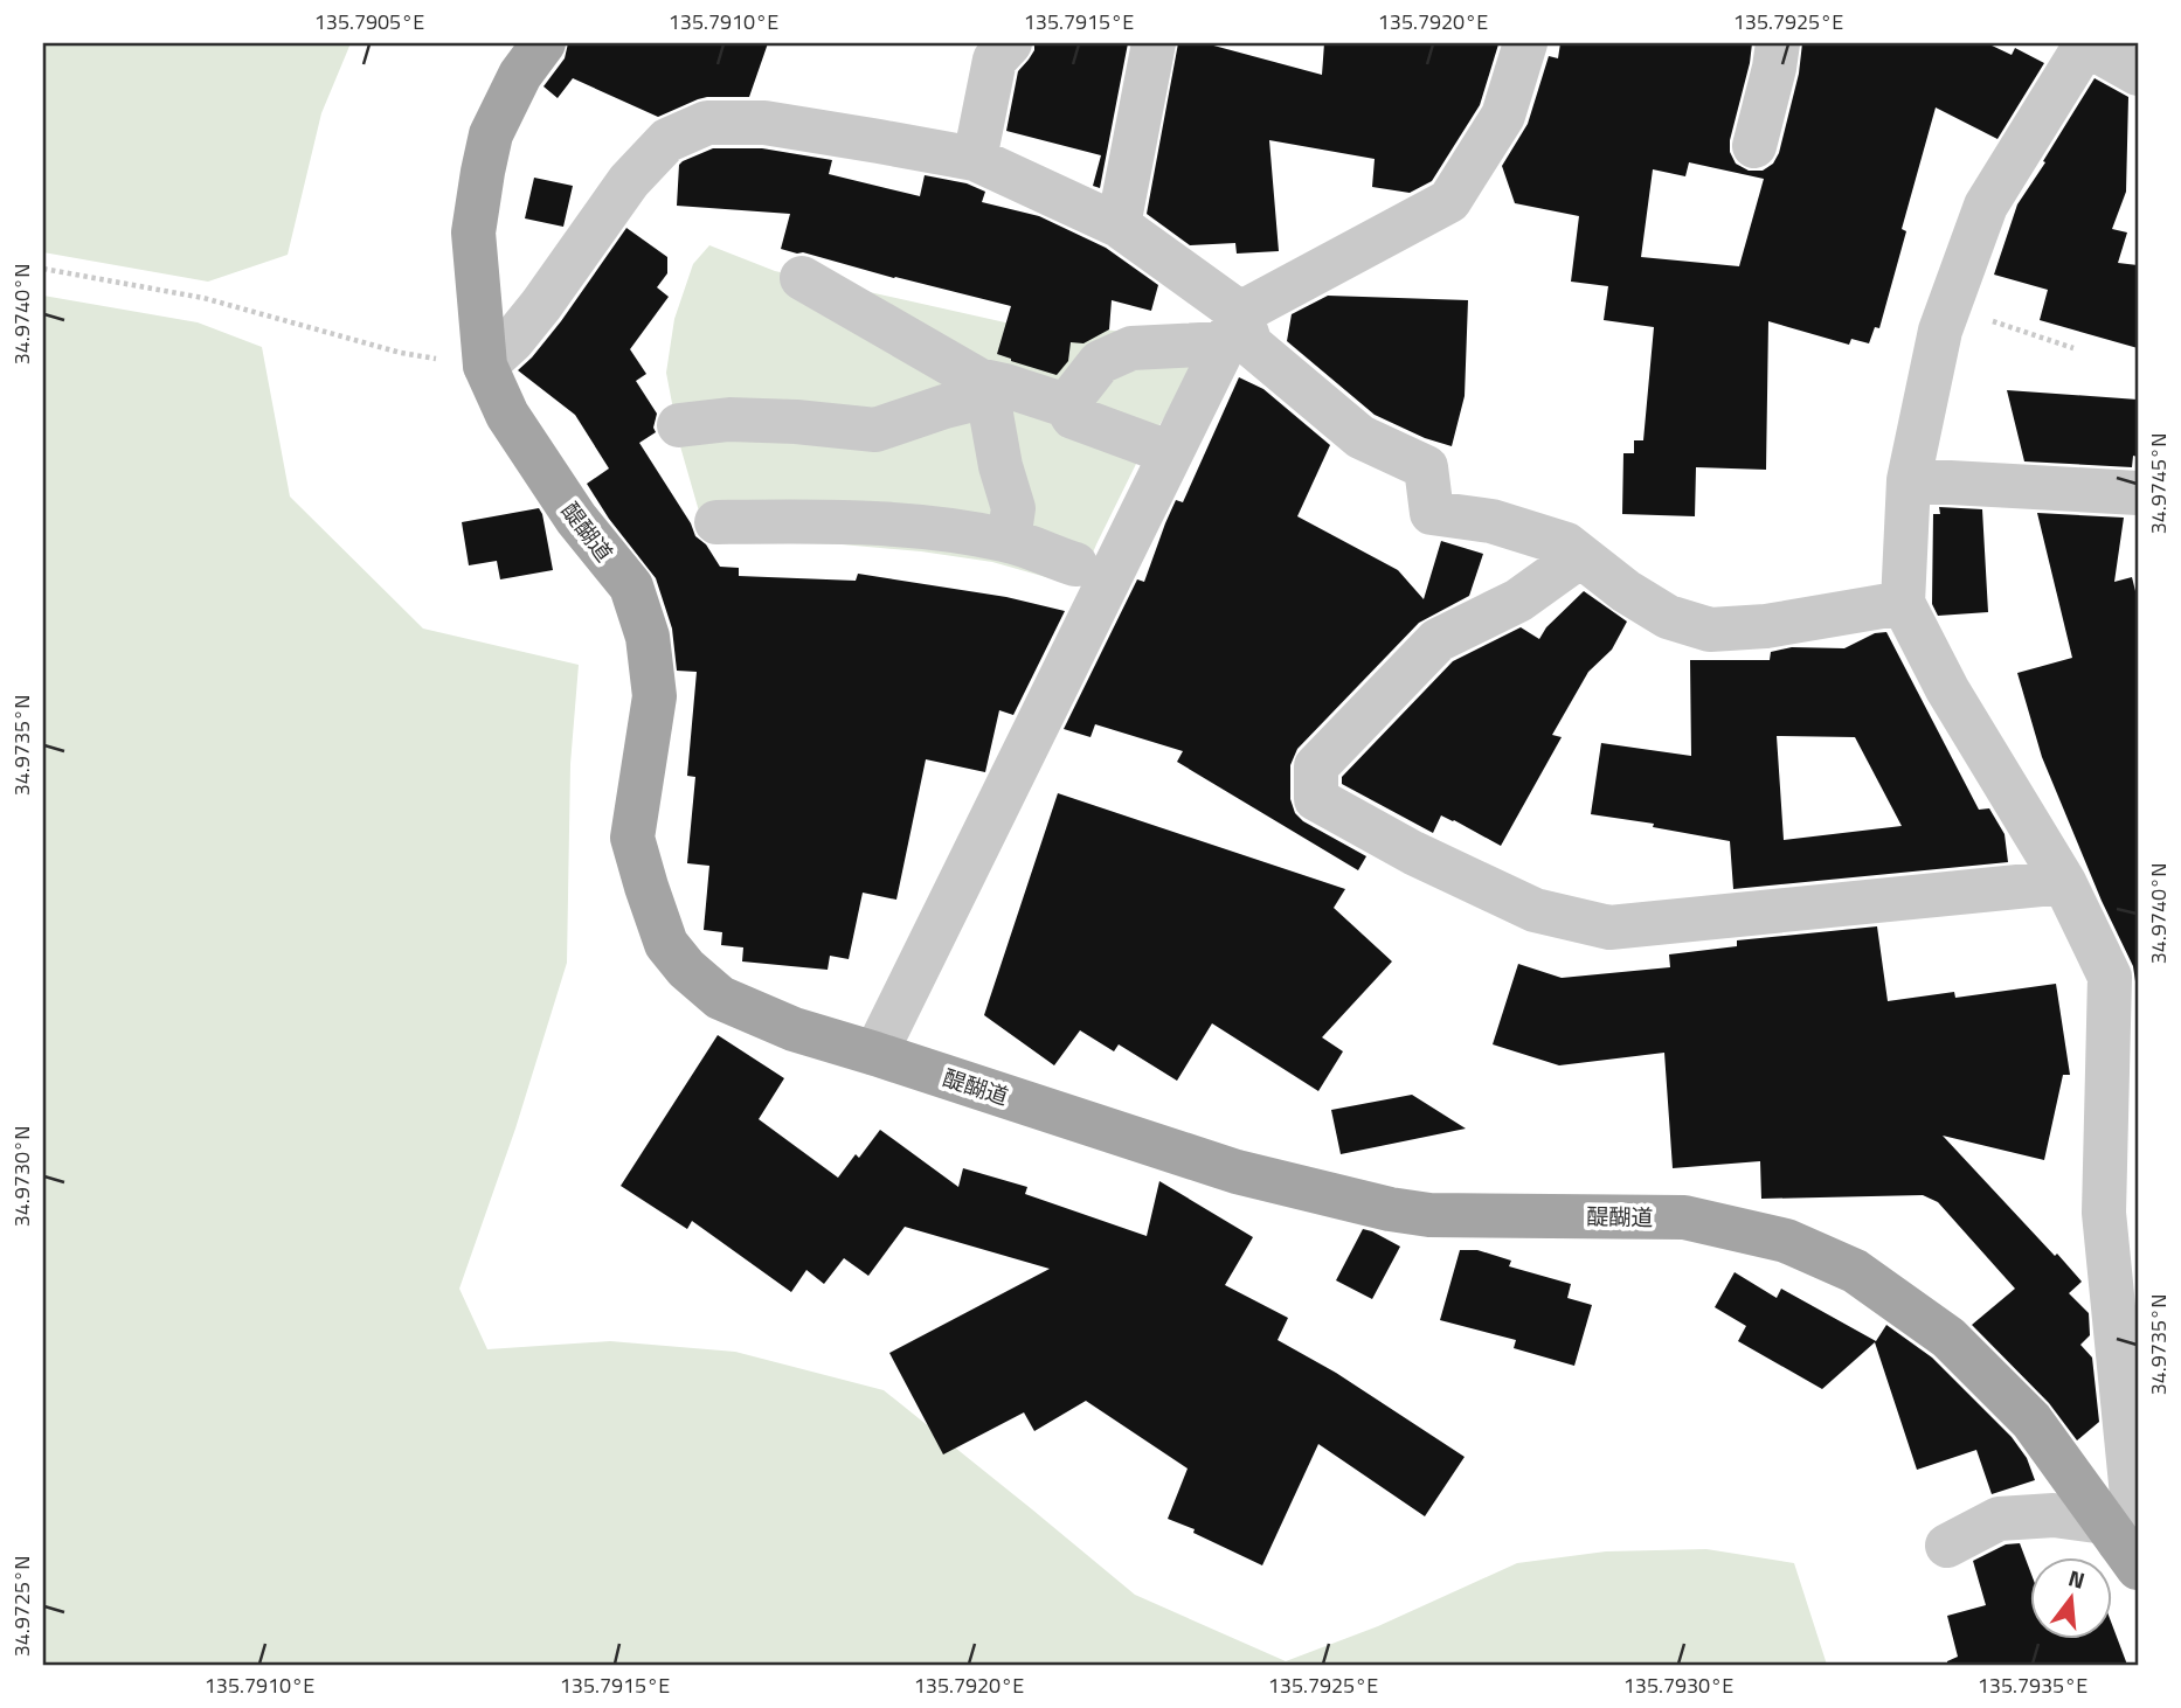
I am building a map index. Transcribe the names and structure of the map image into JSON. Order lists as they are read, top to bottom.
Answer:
{
  "streets": {
    "main road": ["醍醐道"]
  },
  "north": "top",
  "coordinates": [
    "135.7905°E",
    "135.7910°E",
    "135.7915°E",
    "135.7920°E",
    "135.7925°E",
    "34.9740°N",
    "34.9745°N",
    "34.9735°N",
    "34.9730°N",
    "34.9725°N",
    "135.7930°E",
    "135.7935°E"
  ]
}
